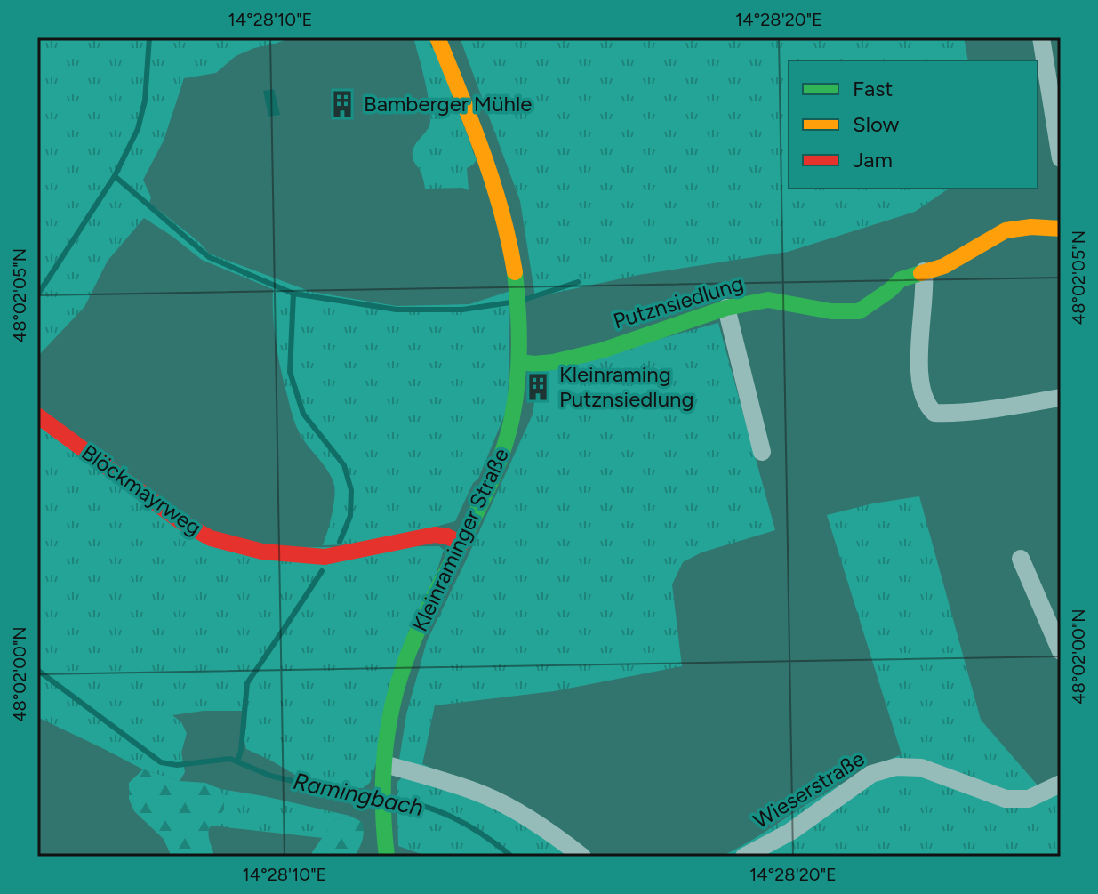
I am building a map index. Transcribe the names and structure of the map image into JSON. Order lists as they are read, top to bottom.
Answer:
{
  "streets": {
    "street": [
      "Putznsiedlung",
      "Blöckmayrweg",
      "Kleinraminger Straße",
      "Wieserstraße"
    ]
  },
  "crossings": [
    ["Putznsiedlung", "Kleinraminger Straße"],
    ["Blöckmayrweg", "Kleinraminger Straße"]
  ],
  "water": ["Ramingbach"],
  "places": {
    "building": ["Bamberger Mühle", "Kleinraming Putznsiedlung"]
  },
  "legend": ["Fast", "Slow", "Jam"],
  "coordinates": [
    "14°28'10\"E",
    "14°28'20\"E",
    "48°02'05\"N",
    "48°02'00\"N"
  ]
}
